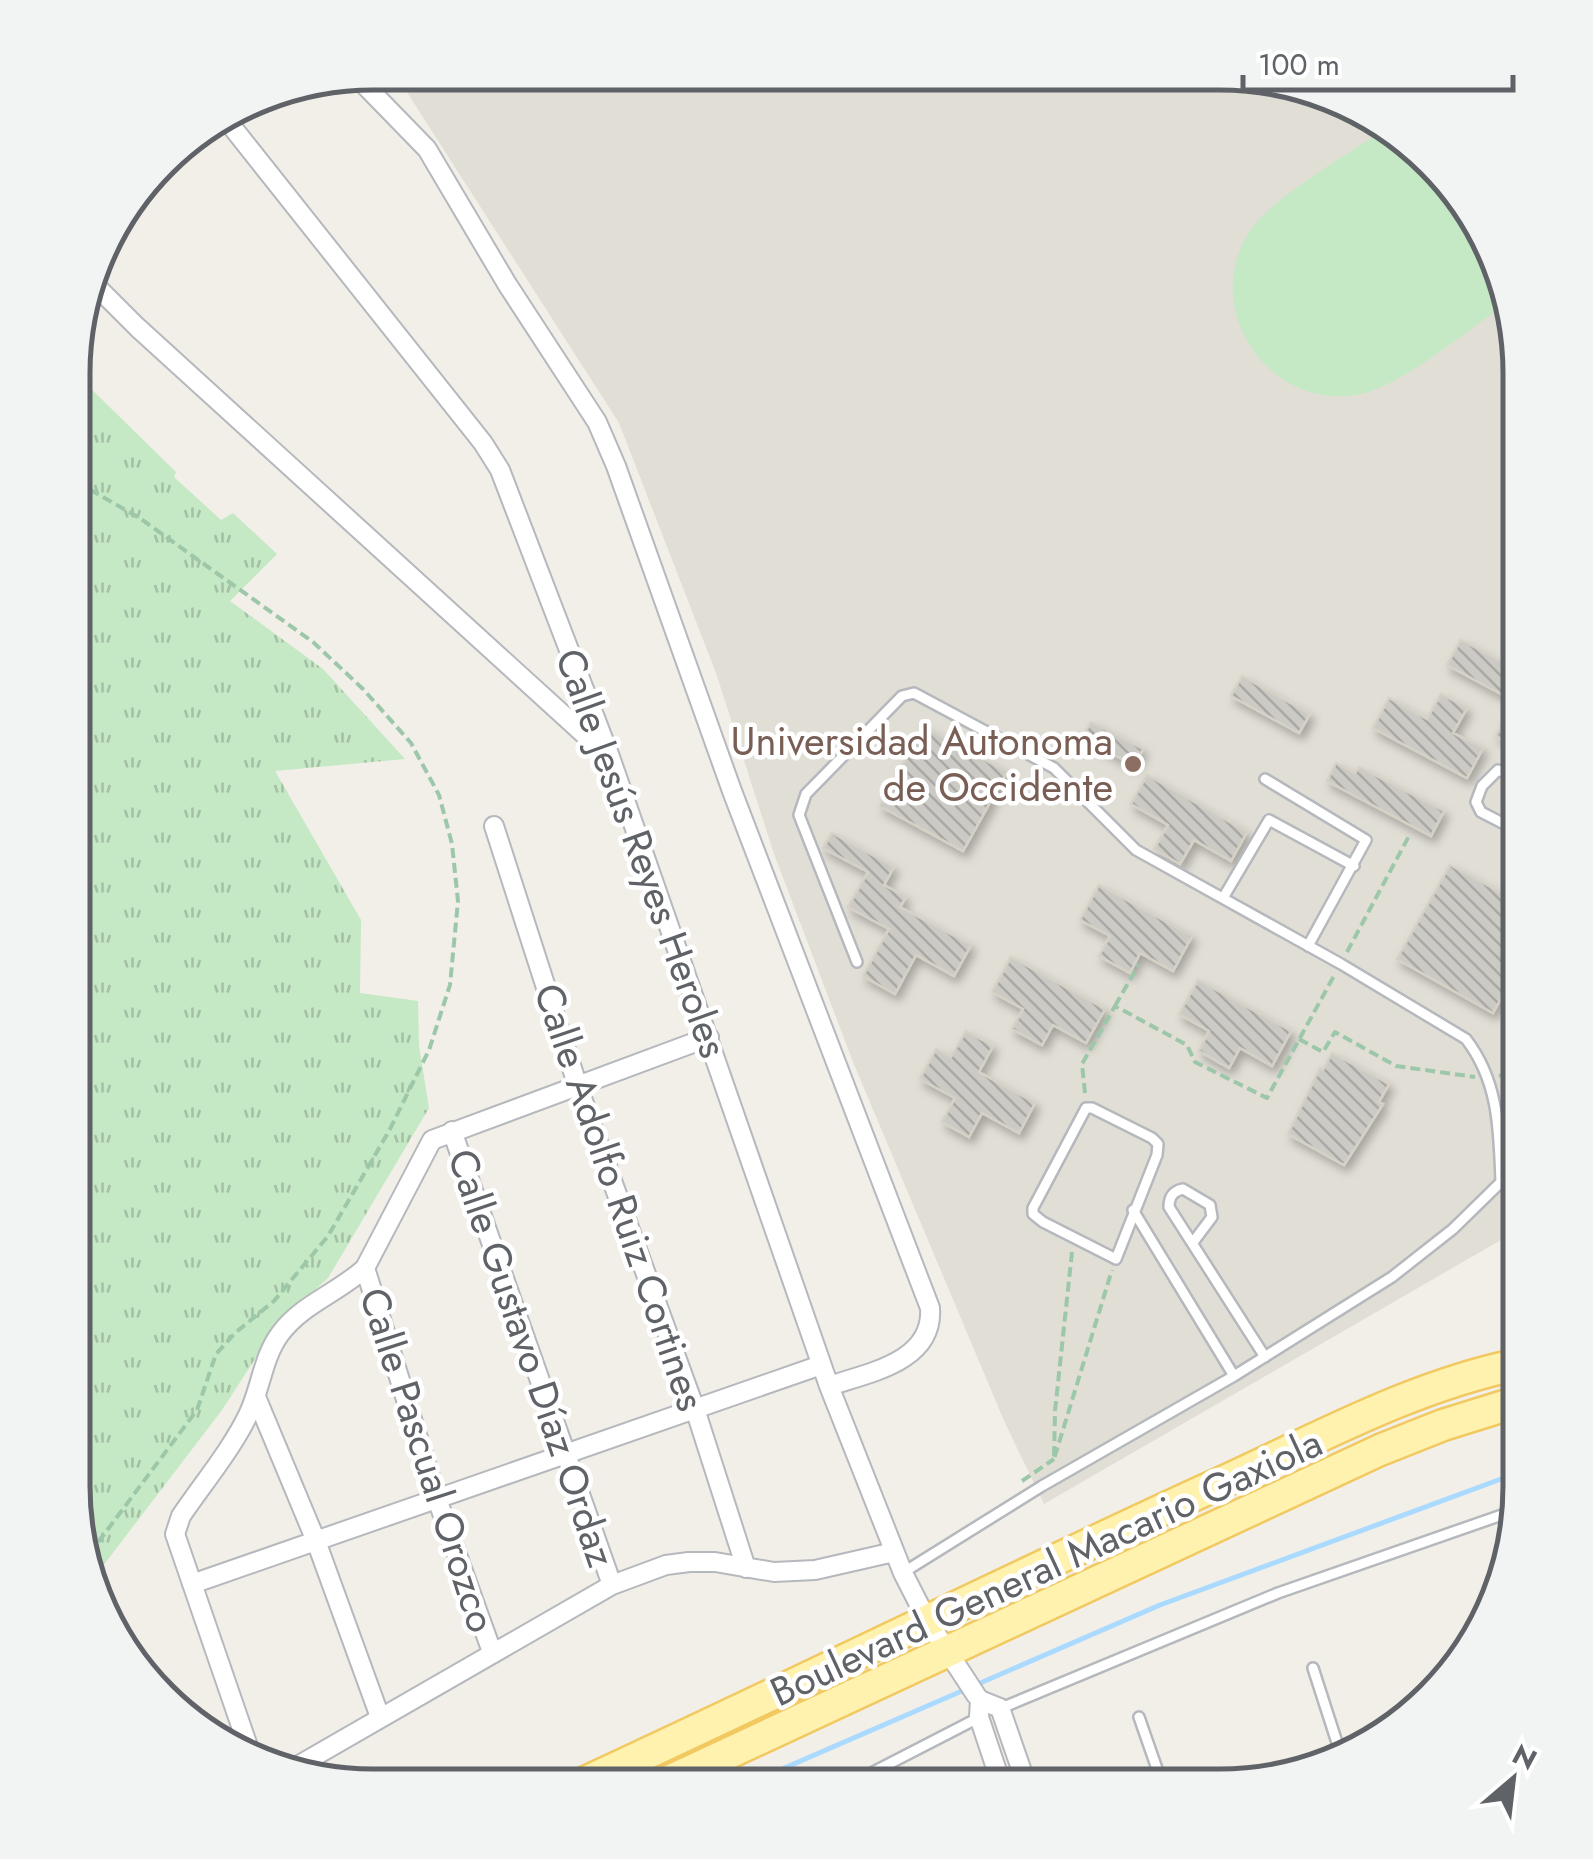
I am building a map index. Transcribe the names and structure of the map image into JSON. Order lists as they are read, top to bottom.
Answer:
{
  "streets": {
    "main road": ["Boulevard General Macario Gaxiola"],
    "street": [
      "Calle Jesús Reyes Heroles",
      "Calle Adolfo Ruiz Cortines",
      "Calle Gustavo Díaz Ordaz",
      "Calle Pascual Orozco"
    ]
  },
  "crossings": [
    ["Calle Jesús Reyes Heroles", "Boulevard General Macario Gaxiola"]
  ],
  "places": ["Universidad Autonoma de Occidente"],
  "scale_bar": "100 m",
  "north": "top right"
}
